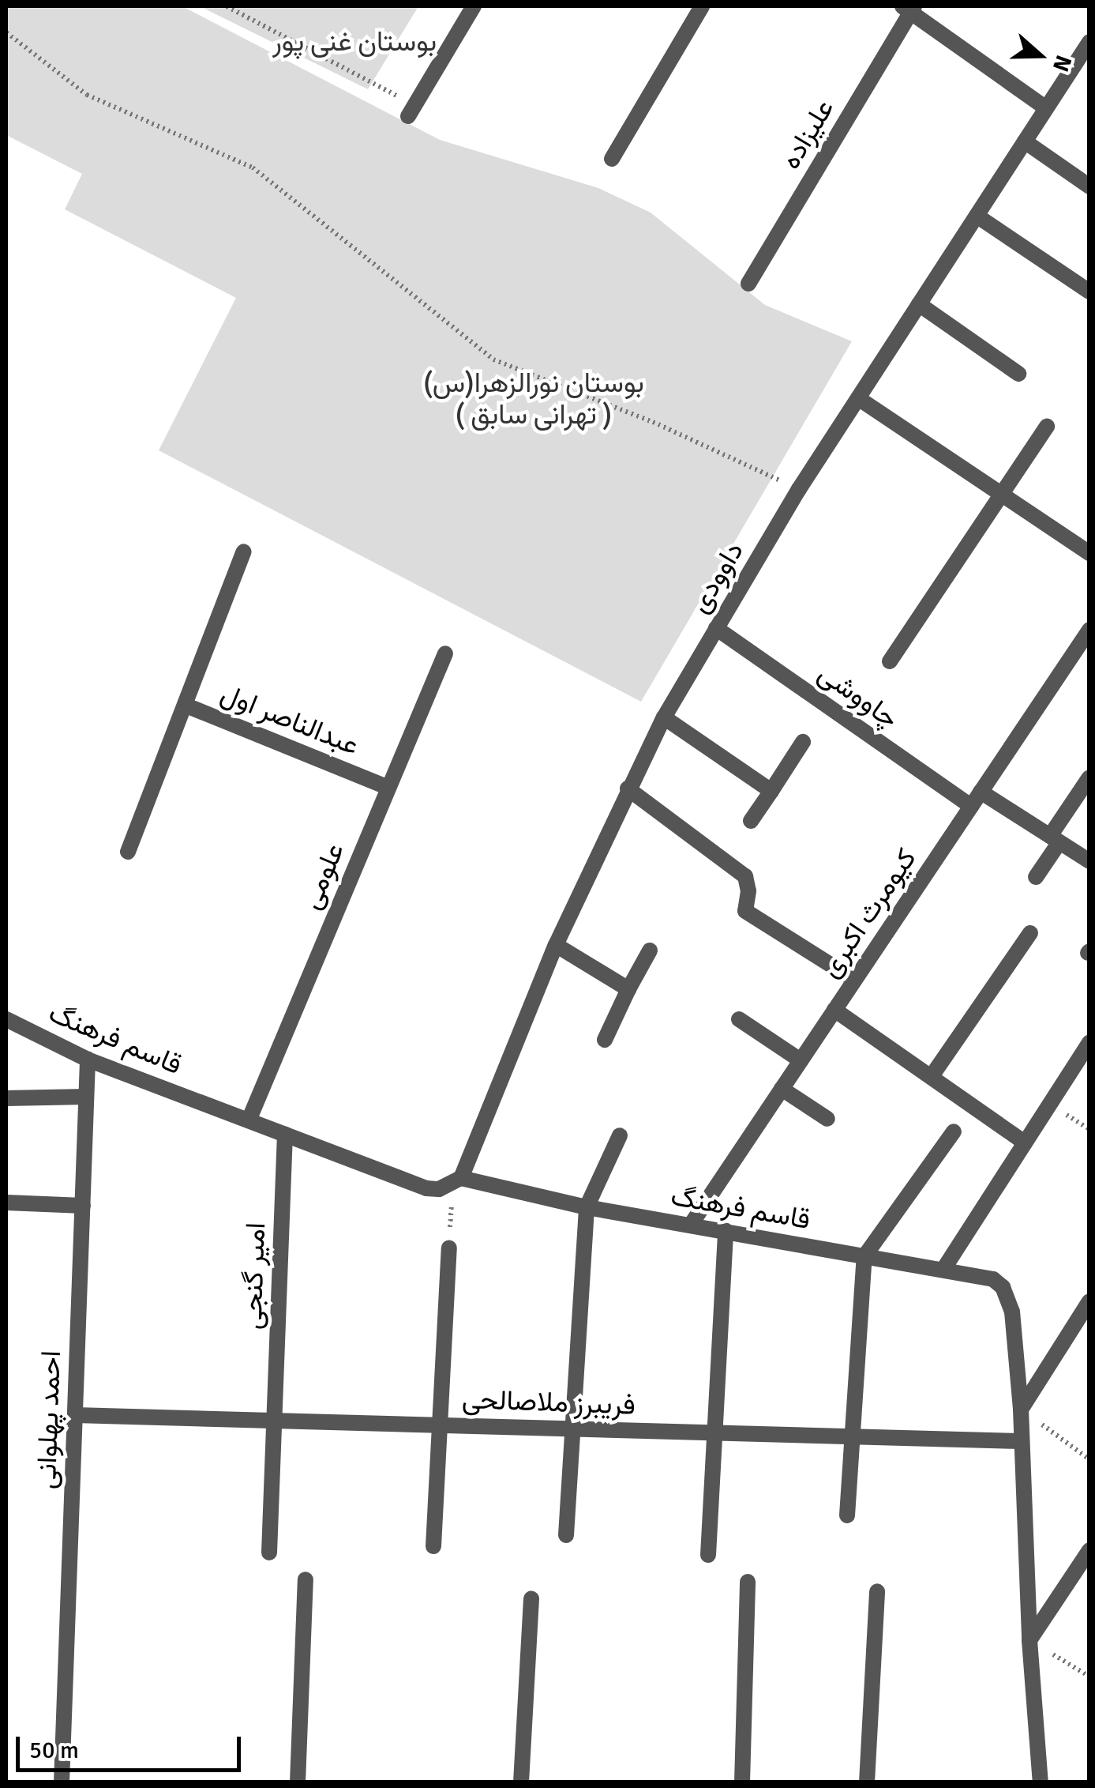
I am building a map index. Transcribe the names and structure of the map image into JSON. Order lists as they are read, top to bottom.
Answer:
{
  "streets": {
    "street": [
      "علیزاده",
      "داوودی",
      "چاووشی",
      "عبدالناصر اول",
      "علومی",
      "کیومرث اکبری",
      "قاسم فرهنگ",
      "امیر گنجی",
      "فریبرز ملاصالحی",
      "احمد پهلوانی"
    ]
  },
  "crossings": [
    ["داوودی", "چاووشی"],
    ["داوودی", "قاسم فرهنگ"],
    ["چاووشی", "کیومرث اکبری"],
    ["عبدالناصر اول", "علومی"],
    ["علومی", "قاسم فرهنگ"],
    ["کیومرث اکبری", "قاسم فرهنگ"],
    ["قاسم فرهنگ", "امیر گنجی"],
    ["قاسم فرهنگ", "فریبرز ملاصالحی"],
    ["قاسم فرهنگ", "احمد پهلوانی"],
    ["امیر گنجی", "فریبرز ملاصالحی"],
    ["فریبرز ملاصالحی", "احمد پهلوانی"]
  ],
  "parks": ["بوستان غنی پور", "بوستان نورالزهرا(س) ( تهرانی سابق )"],
  "scale_bar": "50 m",
  "north": "right"
}
